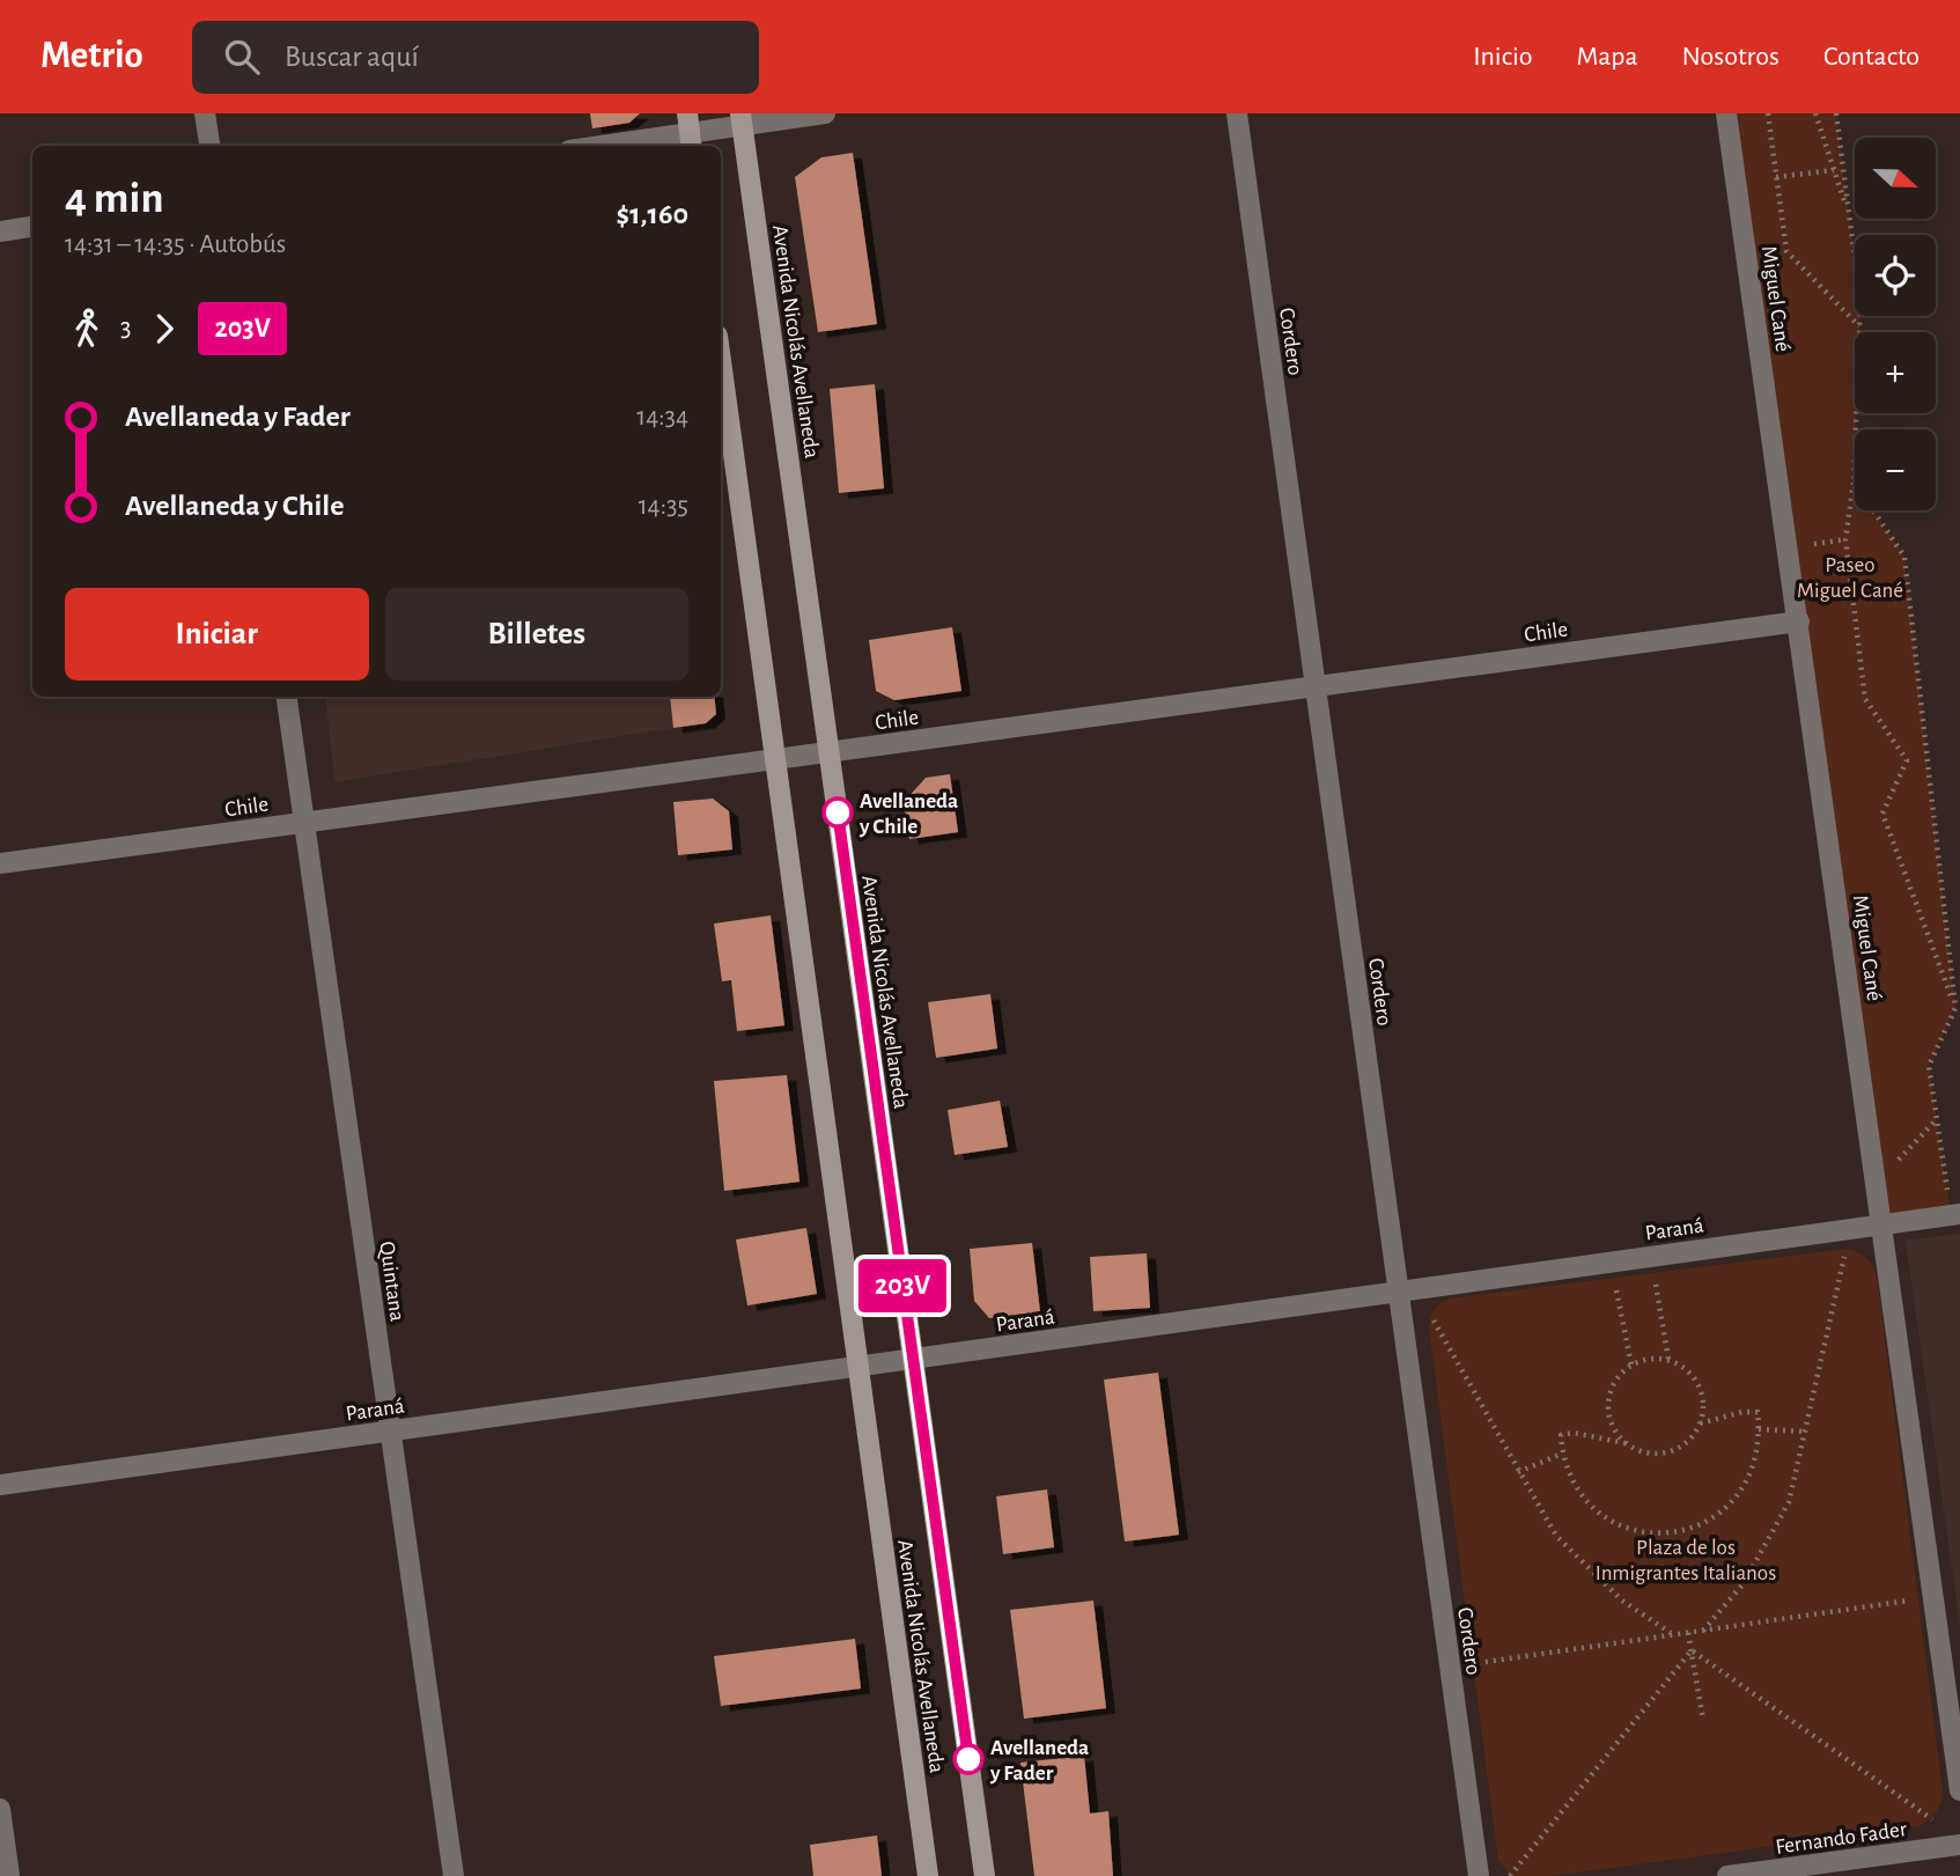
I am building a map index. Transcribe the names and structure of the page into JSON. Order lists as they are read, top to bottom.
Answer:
{
  "streets": {
    "main road": ["Avenida Nicolás Avellaneda"],
    "street": [
      "Miguel Cané",
      "Cordero",
      "Chile",
      "Paraná",
      "Quintana",
      "Fernando Fader"
    ]
  },
  "crossings": [
    ["Miguel Cané", "Chile"],
    ["Miguel Cané", "Paraná"],
    ["Avenida Nicolás Avellaneda", "Chile"],
    ["Avenida Nicolás Avellaneda", "Paraná"],
    ["Cordero", "Chile"],
    ["Cordero", "Paraná"],
    ["Chile", "Quintana"],
    ["Paraná", "Quintana"]
  ],
  "parks": ["Paseo Miguel Cané", "Plaza de los Inmigrantes Italianos"],
  "places": ["Avellaneda y Chile", "Avellaneda y Fader"],
  "lines": ["bus line 203V"],
  "north": "right",
  "page": {
    "header": "Metrio",
    "search": "Buscar aquí",
    "nav": [
      "Inicio",
      "Mapa",
      "Nosotros",
      "Contacto"
    ],
    "on_map": "203V",
    "map_buttons": ["+", "−"],
    "heading": ["4 min", "14:31 – 14:35 · Autobús", "$1,160"],
    "legs": ["3", "203V"],
    "list": [
      {
        "name": "Avellaneda y Fader",
        "value": "14:34"
      },
      {
        "name": "Avellaneda y Chile",
        "value": "14:35"
      }
    ],
    "buttons": ["Iniciar", "Billetes"]
  }
}
